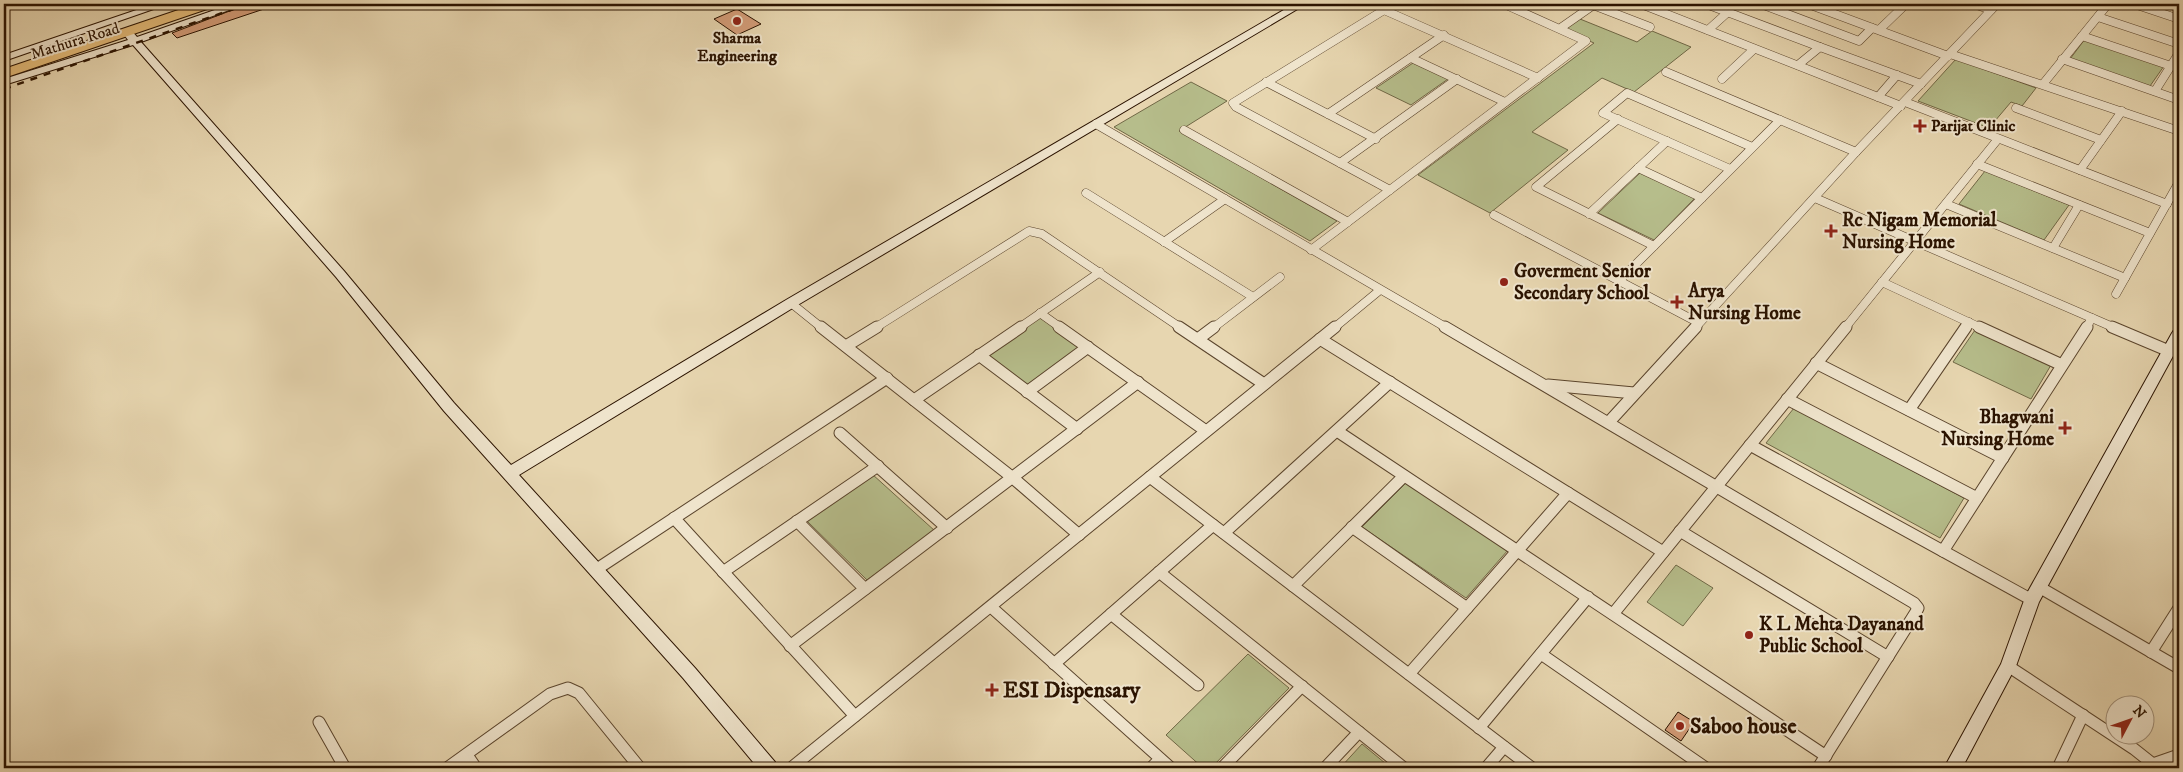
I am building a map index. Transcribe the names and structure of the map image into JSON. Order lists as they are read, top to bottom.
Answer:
{
  "streets": {
    "highway": ["Mathura Road"]
  },
  "places": {
    "other": [
      "Sharma Engineering",
      "Goverment Senior Secondary School",
      "K L Mehta Dayanand Public School",
      "Saboo house"
    ],
    "health": [
      "Parijat Clinic",
      "Rc Nigam Memorial Nursing Home",
      "Arya Nursing Home",
      "Bhagwani Nursing Home",
      "ESI Dispensary"
    ]
  },
  "north": "top right"
}
